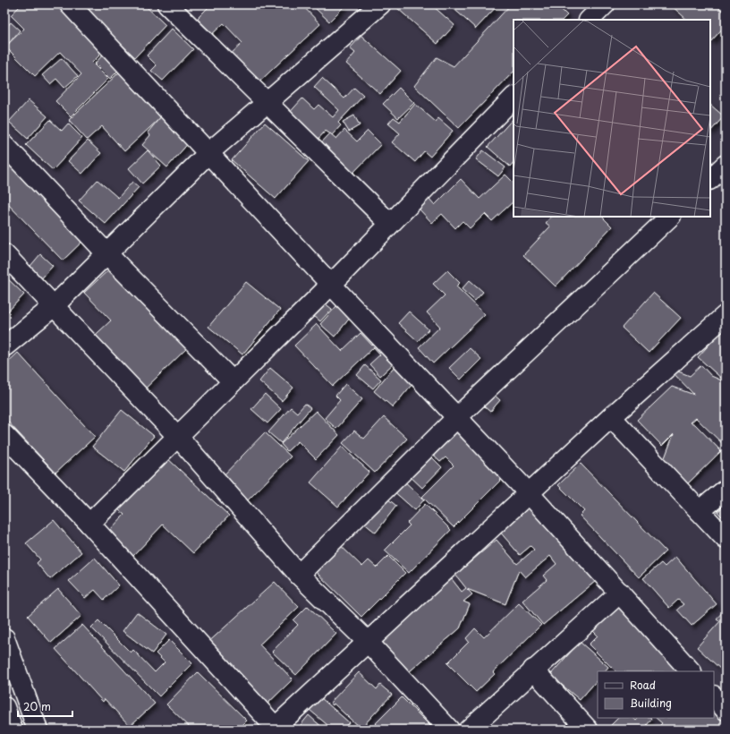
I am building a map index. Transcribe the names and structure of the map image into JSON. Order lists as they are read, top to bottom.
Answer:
{
  "legend": ["Road", "Building"],
  "scale_bar": "20 m"
}
